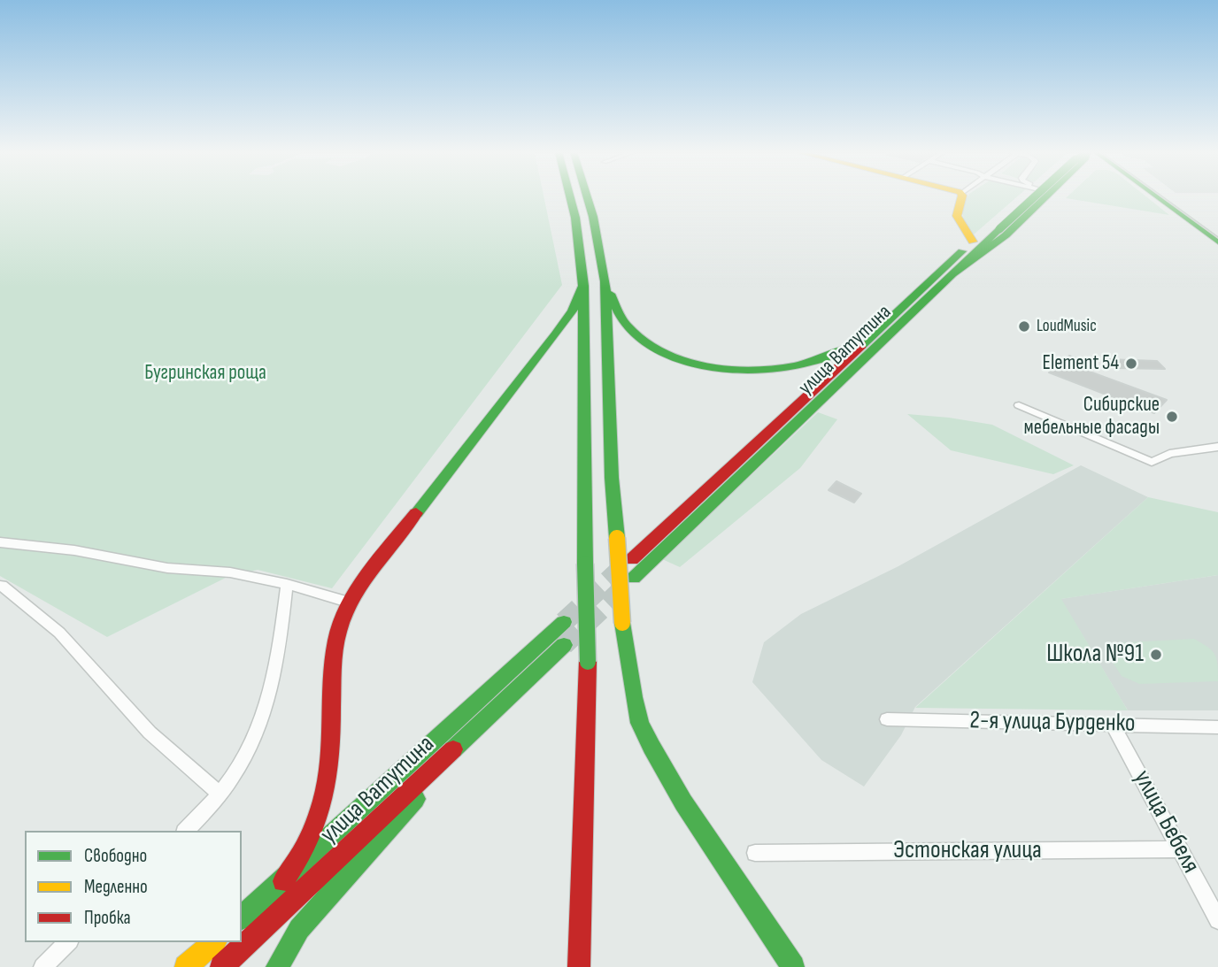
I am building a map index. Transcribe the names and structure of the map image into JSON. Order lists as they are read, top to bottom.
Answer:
{
  "streets": {
    "main road": ["улица Ватутина"],
    "street": ["2-я улица Бурденко", "улица Бебеля", "Эстонская улица"]
  },
  "crossings": [
    ["2-я улица Бурденко", "улица Бебеля"],
    ["улица Бебеля", "Эстонская улица"]
  ],
  "parks": ["Бугринская роща"],
  "places": [
    "LoudMusic",
    "Element 54",
    "Сибирские мебельные фасады",
    "Школа №91"
  ],
  "legend": ["Свободно", "Медленно", "Пробка"]
}
